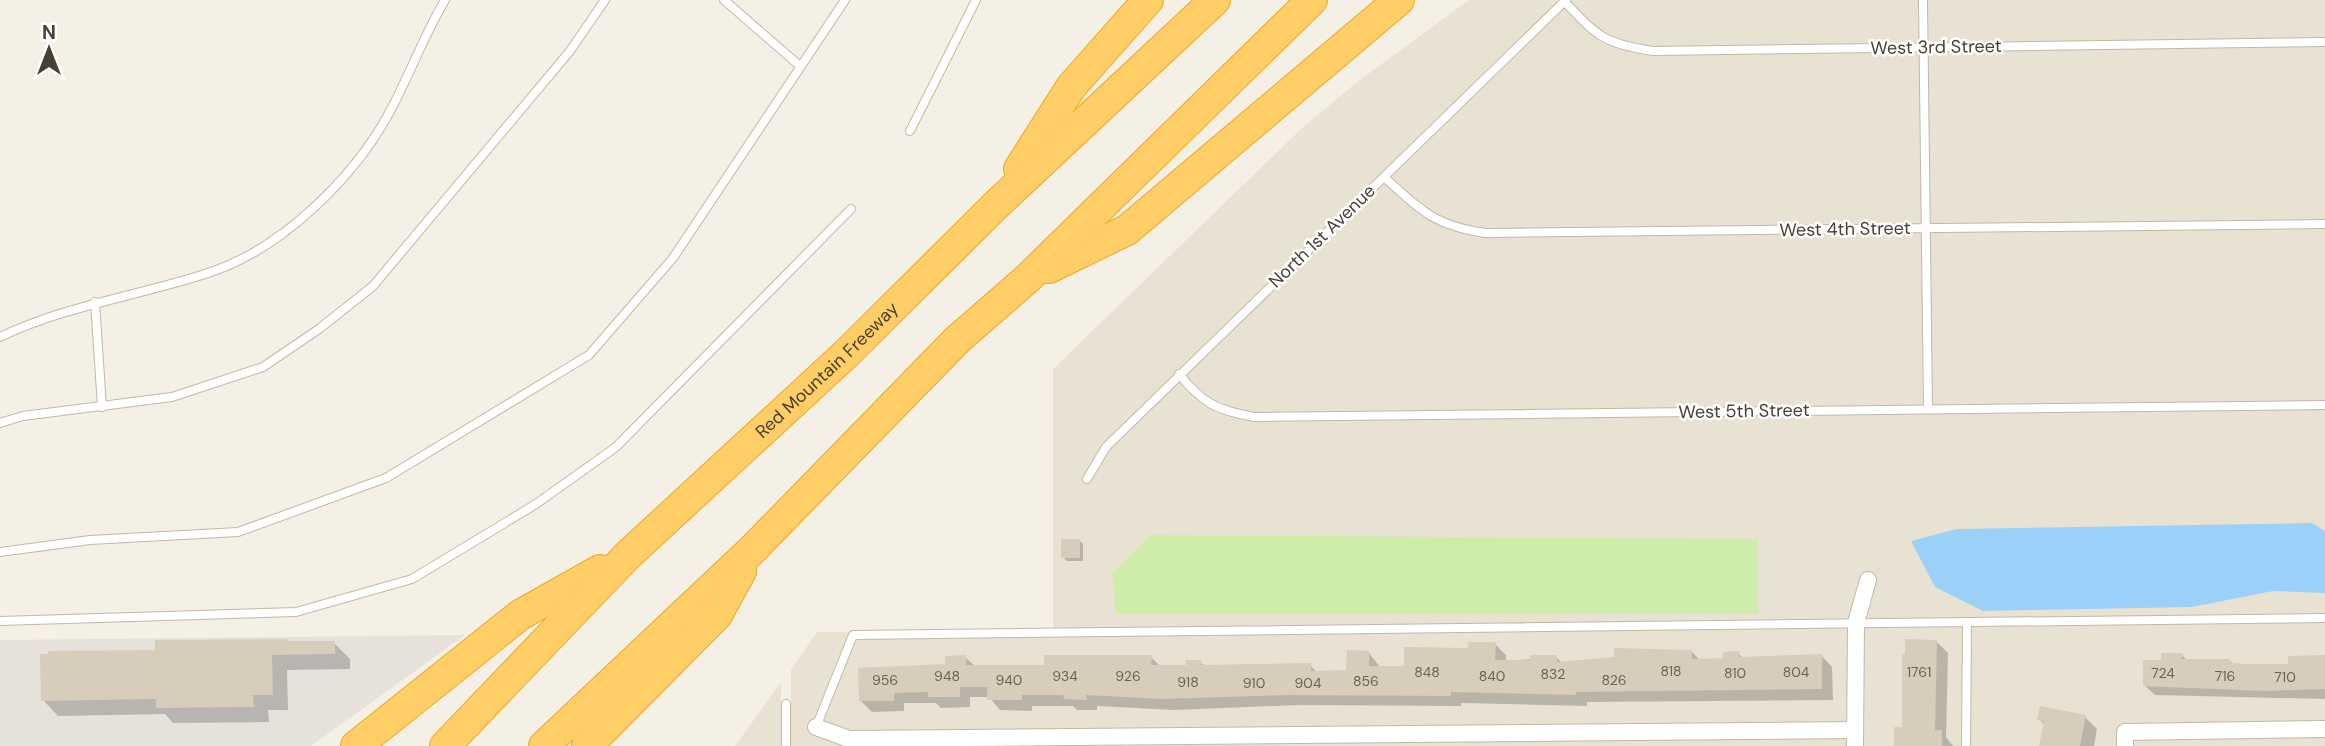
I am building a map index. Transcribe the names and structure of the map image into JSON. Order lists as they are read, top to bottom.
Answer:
{
  "streets": {
    "highway": ["Red Mountain Freeway"],
    "lane": [
      "West 3rd Street",
      "West 4th Street",
      "North 1st Avenue",
      "West 5th Street"
    ]
  },
  "crossings": [
    ["West 3rd Street", "North 1st Avenue"],
    ["West 4th Street", "North 1st Avenue"],
    ["North 1st Avenue", "West 5th Street"]
  ],
  "house_numbers": [
    "818",
    "848",
    "804",
    "1761",
    "810",
    "724",
    "832",
    "948",
    "934",
    "926",
    "840",
    "716",
    "710",
    "956",
    "940",
    "826",
    "856",
    "918",
    "910",
    "904"
  ],
  "north": "top"
}
